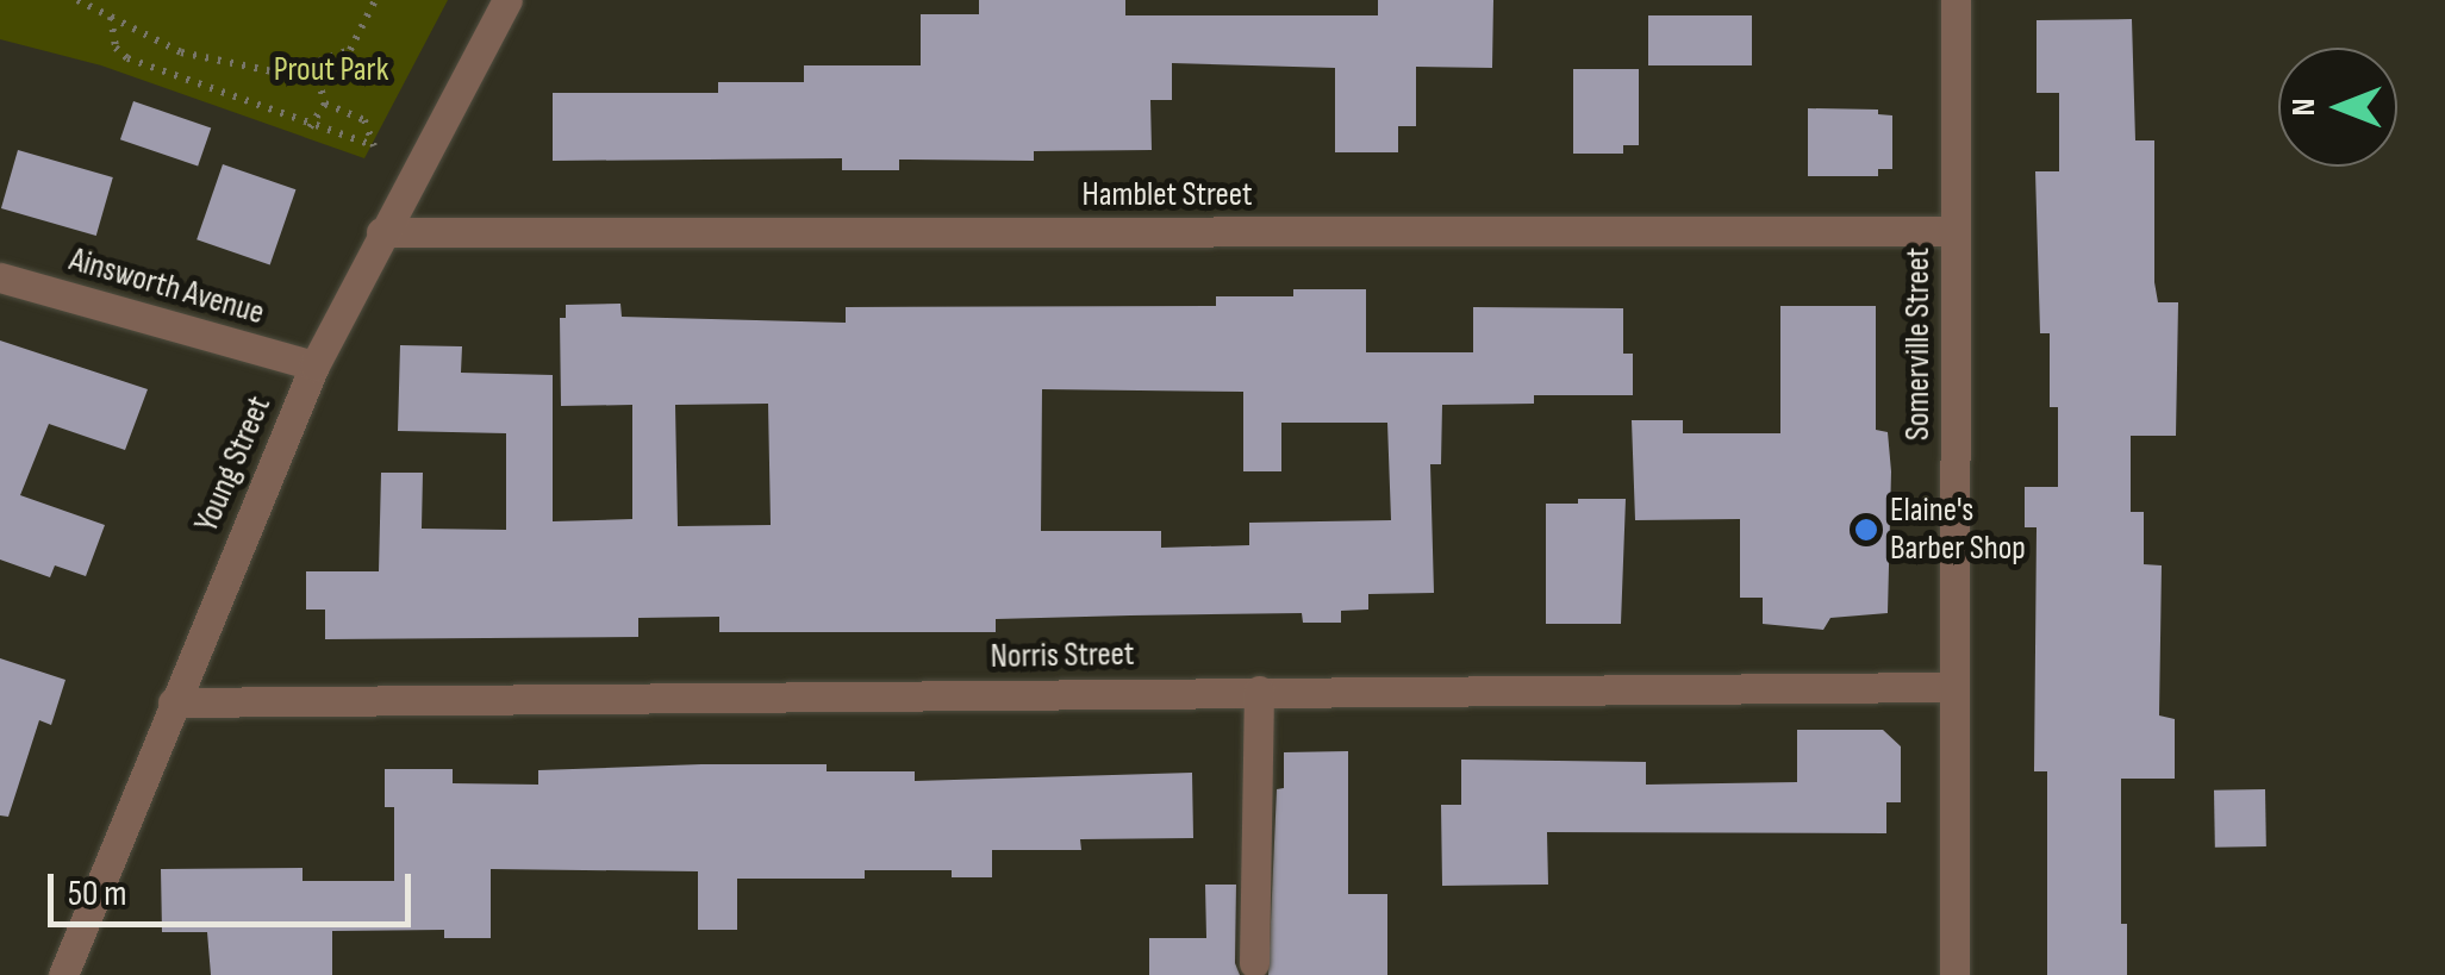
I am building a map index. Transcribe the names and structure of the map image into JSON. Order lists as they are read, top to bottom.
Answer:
{
  "streets": {
    "street": [
      "Hamblet Street",
      "Ainsworth Avenue",
      "Somerville Street",
      "Young Street",
      "Norris Street"
    ]
  },
  "crossings": [
    ["Hamblet Street", "Somerville Street"],
    ["Hamblet Street", "Young Street"],
    ["Ainsworth Avenue", "Young Street"],
    ["Somerville Street", "Norris Street"],
    ["Young Street", "Norris Street"]
  ],
  "parks": ["Prout Park"],
  "places": ["Elaine's Barber Shop"],
  "scale_bar": "50 m",
  "north": "left"
}
